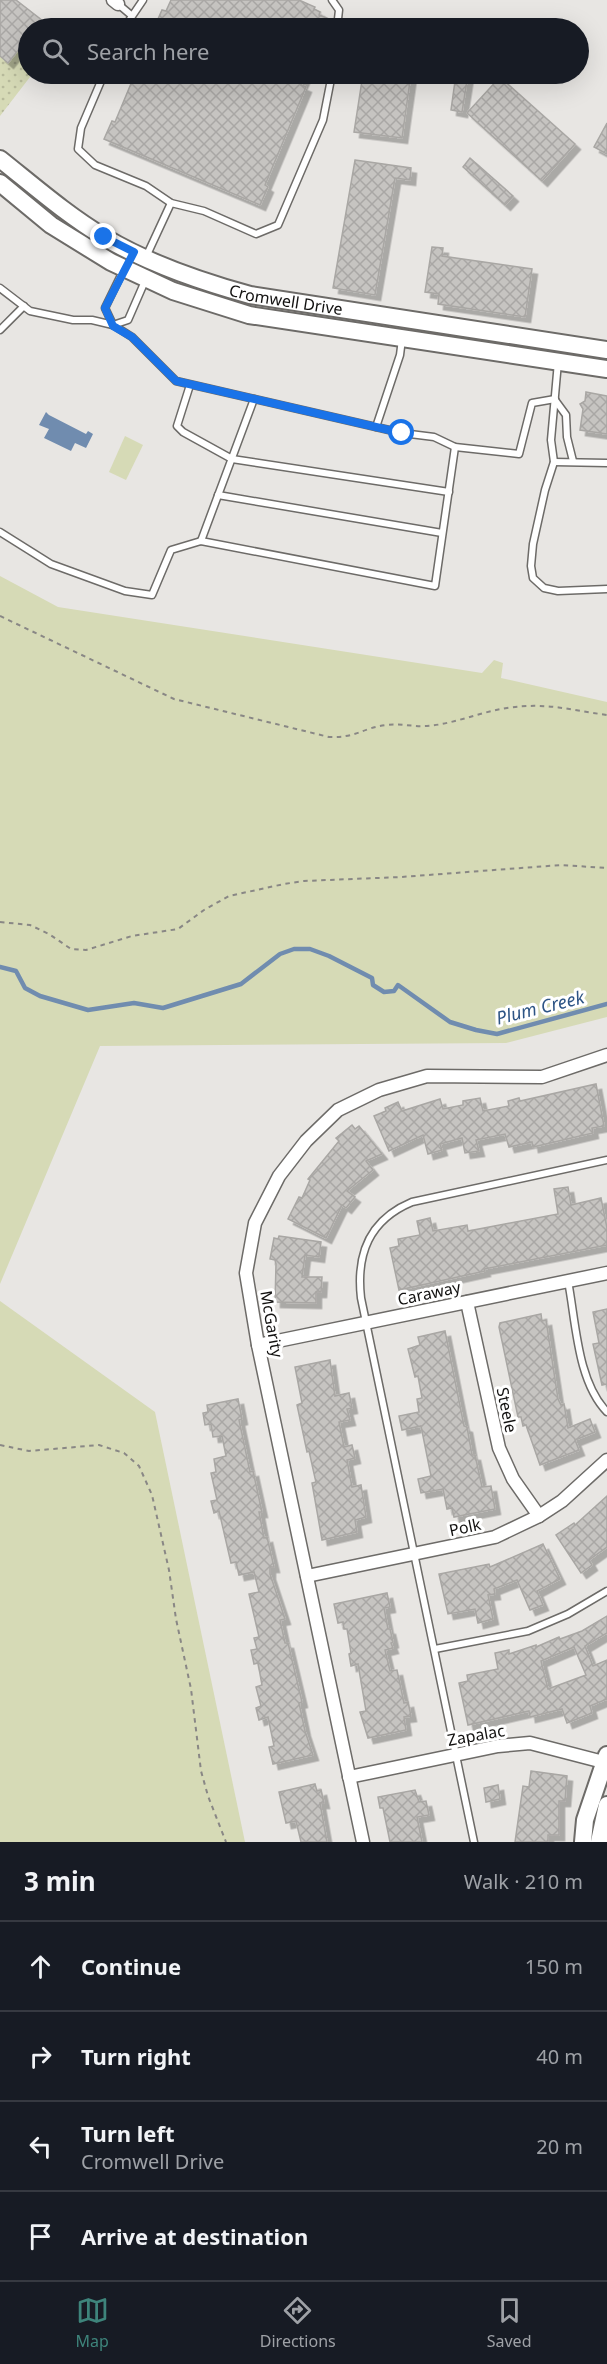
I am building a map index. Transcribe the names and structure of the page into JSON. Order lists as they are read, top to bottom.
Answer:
{
  "streets": {
    "street": [
      "Cromwell Drive",
      "Caraway",
      "McGarity",
      "Steele",
      "Polk",
      "Zapalac"
    ]
  },
  "crossings": [
    ["Caraway", "McGarity"],
    ["Caraway", "Steele"],
    ["McGarity", "Polk"],
    ["McGarity", "Zapalac"],
    ["Steele", "Polk"]
  ],
  "water": ["Plum Creek"],
  "page": {
    "search": "Search here",
    "heading": ["3 min", "Walk · 210 m"],
    "list": [
      ["Continue", "150 m"],
      ["Turn right", "40 m"],
      ["Turn left", "Cromwell Drive", "20 m"],
      "Arrive at destination"
    ],
    "nav": ["Map", "Directions", "Saved"]
  }
}
